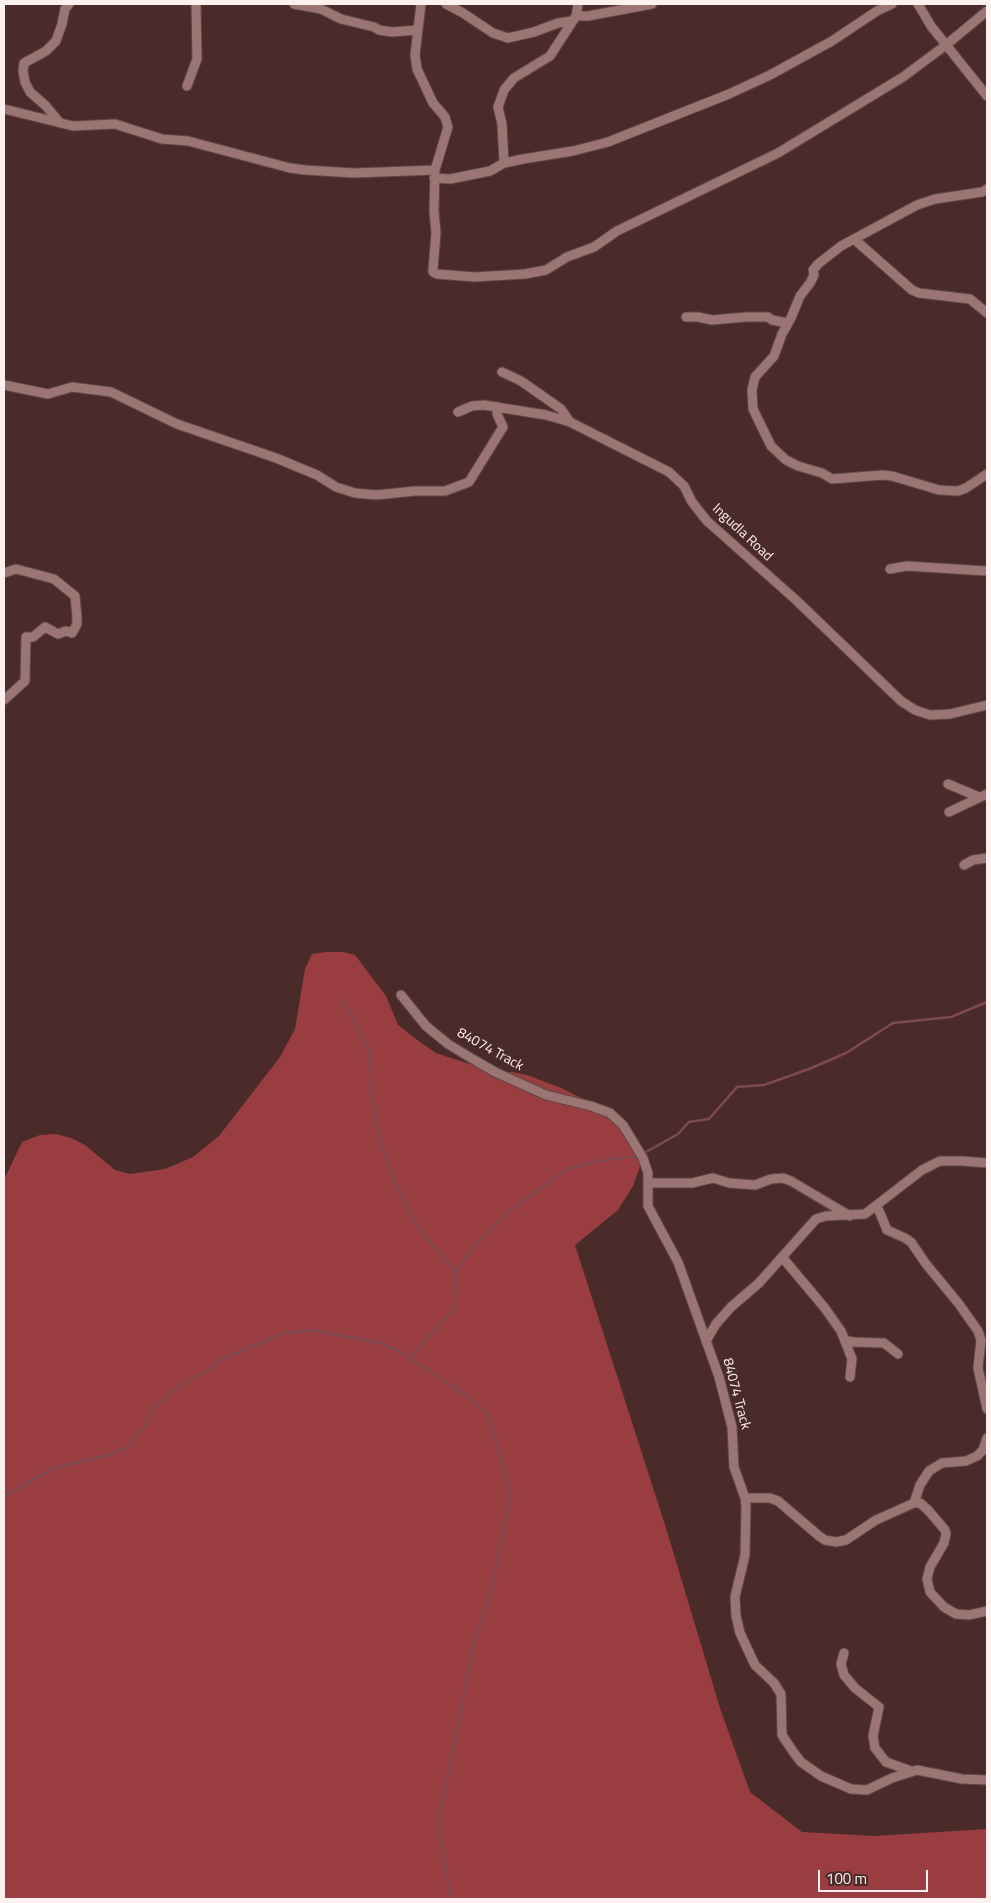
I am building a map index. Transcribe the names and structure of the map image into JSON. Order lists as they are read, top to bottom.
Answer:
{
  "streets": {
    "street": ["Ingudla Road", "84074 Track"]
  },
  "scale_bar": "100 m"
}
